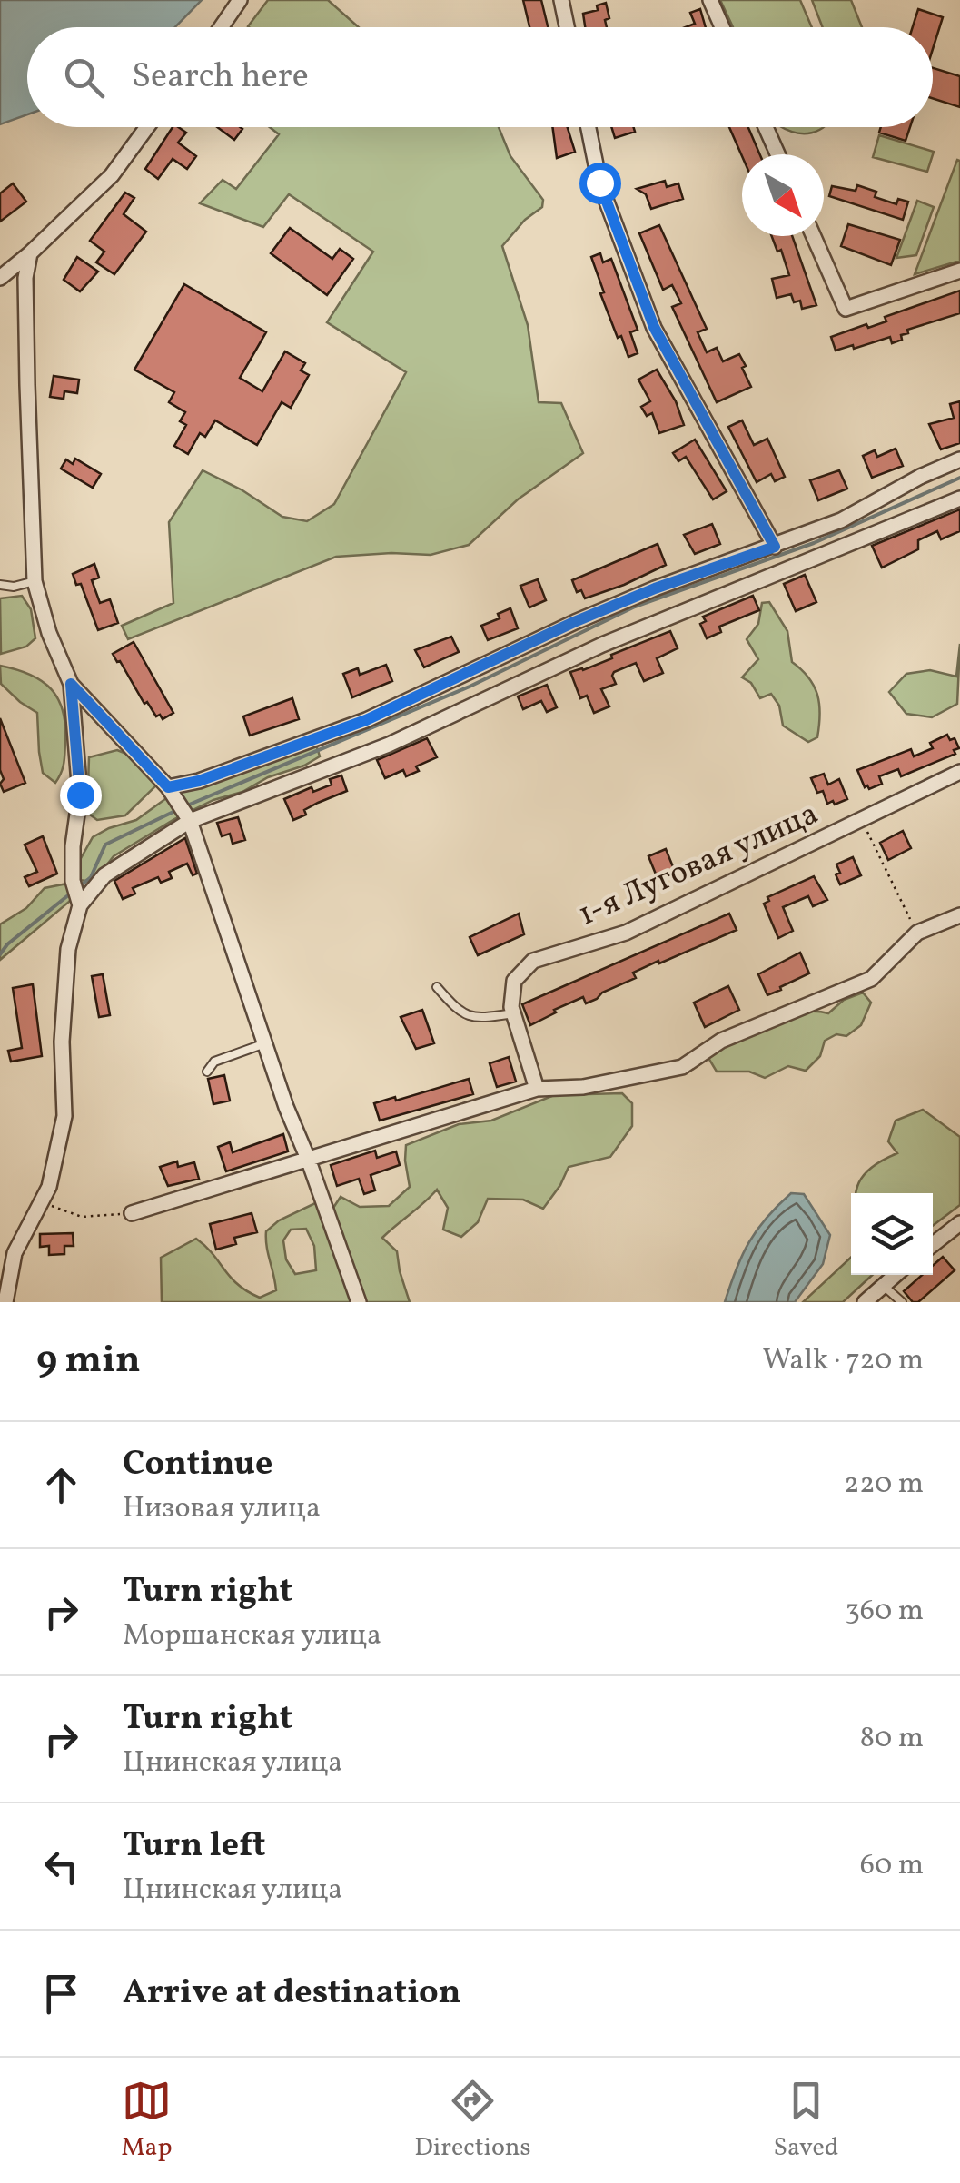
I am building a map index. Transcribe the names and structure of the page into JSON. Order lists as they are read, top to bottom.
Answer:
{
  "streets": {
    "street": ["1-я Луговая улица"]
  },
  "north": "bottom right",
  "page": {
    "search": "Search here",
    "heading": ["9 min", "Walk · 720 m"],
    "list": [
      ["Continue", "Низовая улица", "220 m"],
      ["Turn right", "Моршанская улица", "360 m"],
      ["Turn right", "Цнинская улица", "80 m"],
      ["Turn left", "Цнинская улица", "60 m"],
      "Arrive at destination"
    ],
    "nav": ["Map", "Directions", "Saved"]
  }
}
